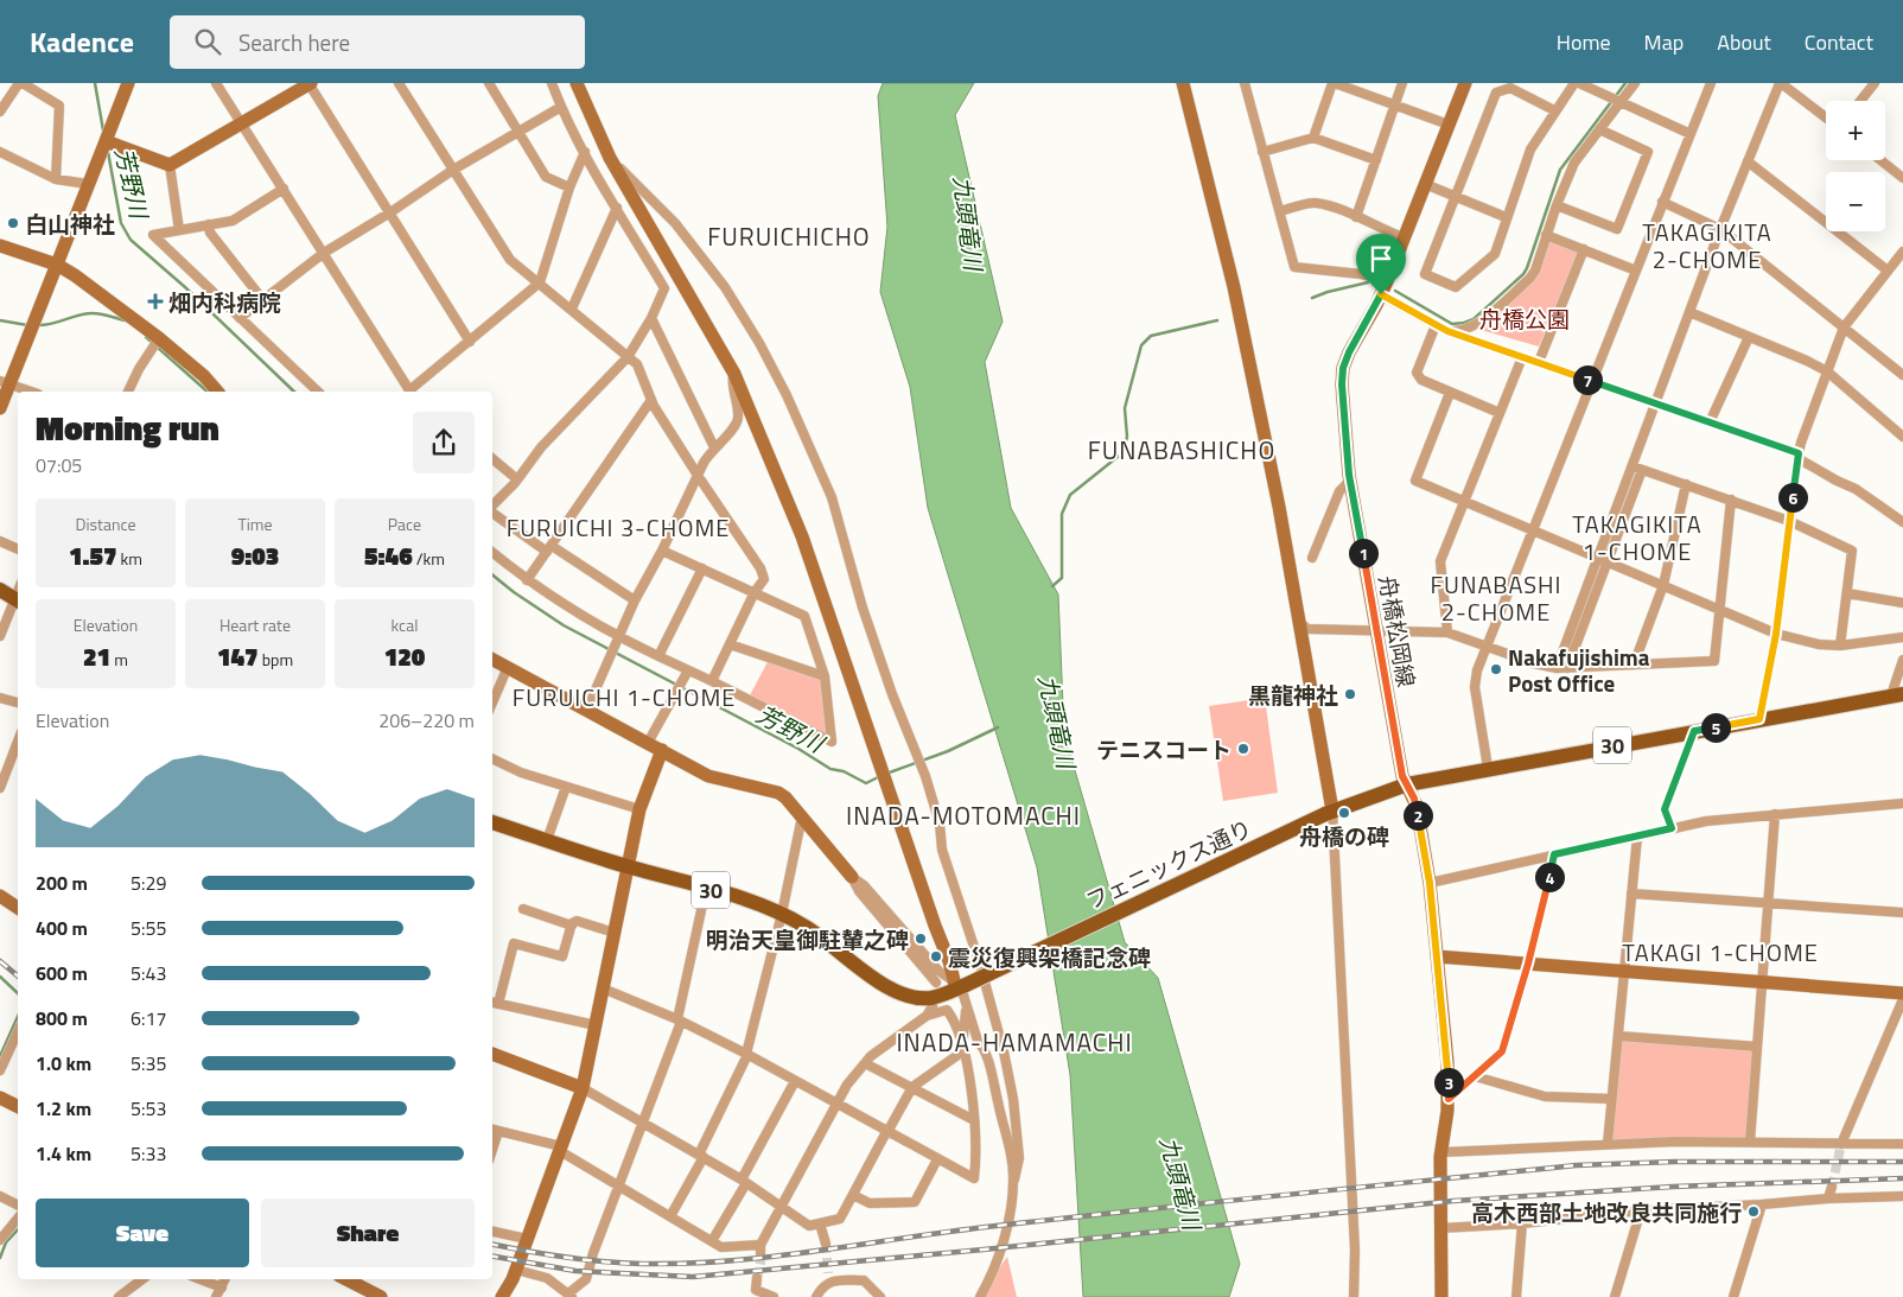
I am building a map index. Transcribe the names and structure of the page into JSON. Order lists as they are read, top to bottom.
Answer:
{
  "streets": {
    "main road": ["30", "フェニックス通り"],
    "street": ["舟橋松岡線"]
  },
  "crossings": [
    ["舟橋松岡線", "フェニックス通り"]
  ],
  "districts": [
    "TAKAGIKITA 2-CHOME",
    "FURUICHICHO",
    "FUNABASHICHO",
    "TAKAGIKITA 1-CHOME",
    "FURUICHI 3-CHOME",
    "FUNABASHI 2-CHOME",
    "FURUICHI 1-CHOME",
    "INADA-MOTOMACHI",
    "TAKAGI 1-CHOME",
    "INADA-HAMAMACHI"
  ],
  "water": ["芳野川", "九頭竜川"],
  "parks": ["舟橋公園"],
  "places": {
    "other": [
      "白山神社",
      "Nakafujishima Post Office",
      "黒龍神社",
      "テニスコート",
      "舟橋の碑",
      "明治天皇御駐輦之碑",
      "震災復興架橋記念碑",
      "高木西部土地改良共同施行"
    ],
    "health": ["畑内科病院"]
  },
  "page": {
    "header": "Kadence",
    "search": "Search here",
    "nav": [
      "Home",
      "Map",
      "About",
      "Contact"
    ],
    "map_buttons": ["+", "−"],
    "pins": [
      "7",
      "6",
      "1",
      "5",
      "2",
      "4",
      "3"
    ],
    "heading": ["Morning run", "07:05"],
    "stats": [
      ["Distance", "1.57 km"],
      ["Time", "9:03"],
      ["Pace", "5:46 /km"],
      ["Elevation", "21 m"],
      ["Heart rate", "147 bpm"],
      ["kcal", "120"]
    ],
    "chart": ["Elevation", "206–220 m"],
    "list": [
      {
        "name": "200 m",
        "note": "5:29"
      },
      {
        "name": "400 m",
        "note": "5:55"
      },
      {
        "name": "600 m",
        "note": "5:43"
      },
      {
        "name": "800 m",
        "note": "6:17"
      },
      {
        "name": "1.0 km",
        "note": "5:35"
      },
      {
        "name": "1.2 km",
        "note": "5:53"
      },
      {
        "name": "1.4 km",
        "note": "5:33"
      }
    ],
    "buttons": ["Save", "Share"]
  }
}
